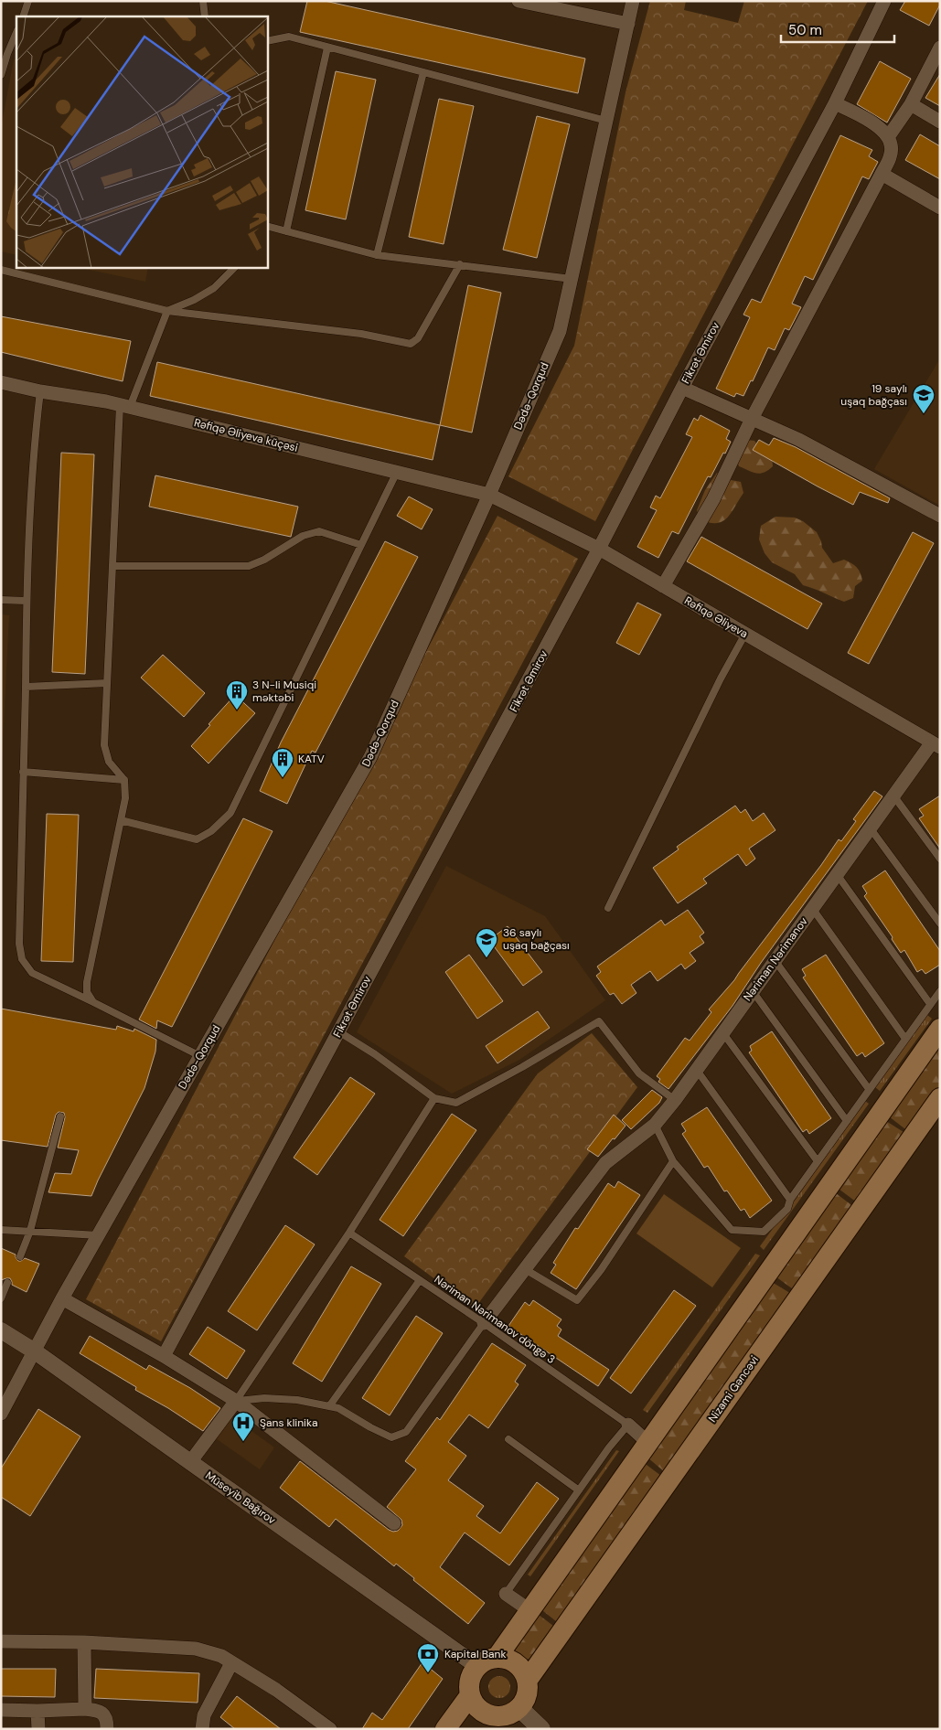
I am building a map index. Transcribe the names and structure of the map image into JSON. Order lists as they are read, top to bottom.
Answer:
{
  "streets": {
    "main road": ["Nizami Gəncəvi"],
    "street": [
      "Fikrət Əmirov",
      "Dədə-Qorqud",
      "Rəfiqə Əliyeva küçəsi",
      "Rəfiqə Əliyeva",
      "Nəriman Nərimanov",
      "Müseyib Bağırov"
    ],
    "lane": ["Nəriman Nərimanov döngə 3"]
  },
  "crossings": [
    ["Fikrət Əmirov", "Rəfiqə Əliyeva"],
    ["Dədə-Qorqud", "Rəfiqə Əliyeva küçəsi"],
    ["Dədə-Qorqud", "Rəfiqə Əliyeva"],
    ["Dədə-Qorqud", "Müseyib Bağırov"],
    ["Rəfiqə Əliyeva küçəsi", "Rəfiqə Əliyeva"],
    ["Rəfiqə Əliyeva", "Nəriman Nərimanov"],
    ["Nəriman Nərimanov", "Nəriman Nərimanov döngə 3"],
    ["Nizami Gəncəvi", "Müseyib Bağırov"]
  ],
  "places": {
    "school or university": ["19 saylı uşaq bağçası", "36 saylı uşaq bağçası"],
    "building": ["3 N-li Musiqi məktəbi", "KATV"],
    "hospital": ["Şans klinika"],
    "bank": ["Kapital Bank"]
  },
  "scale_bar": "50 m"
}
